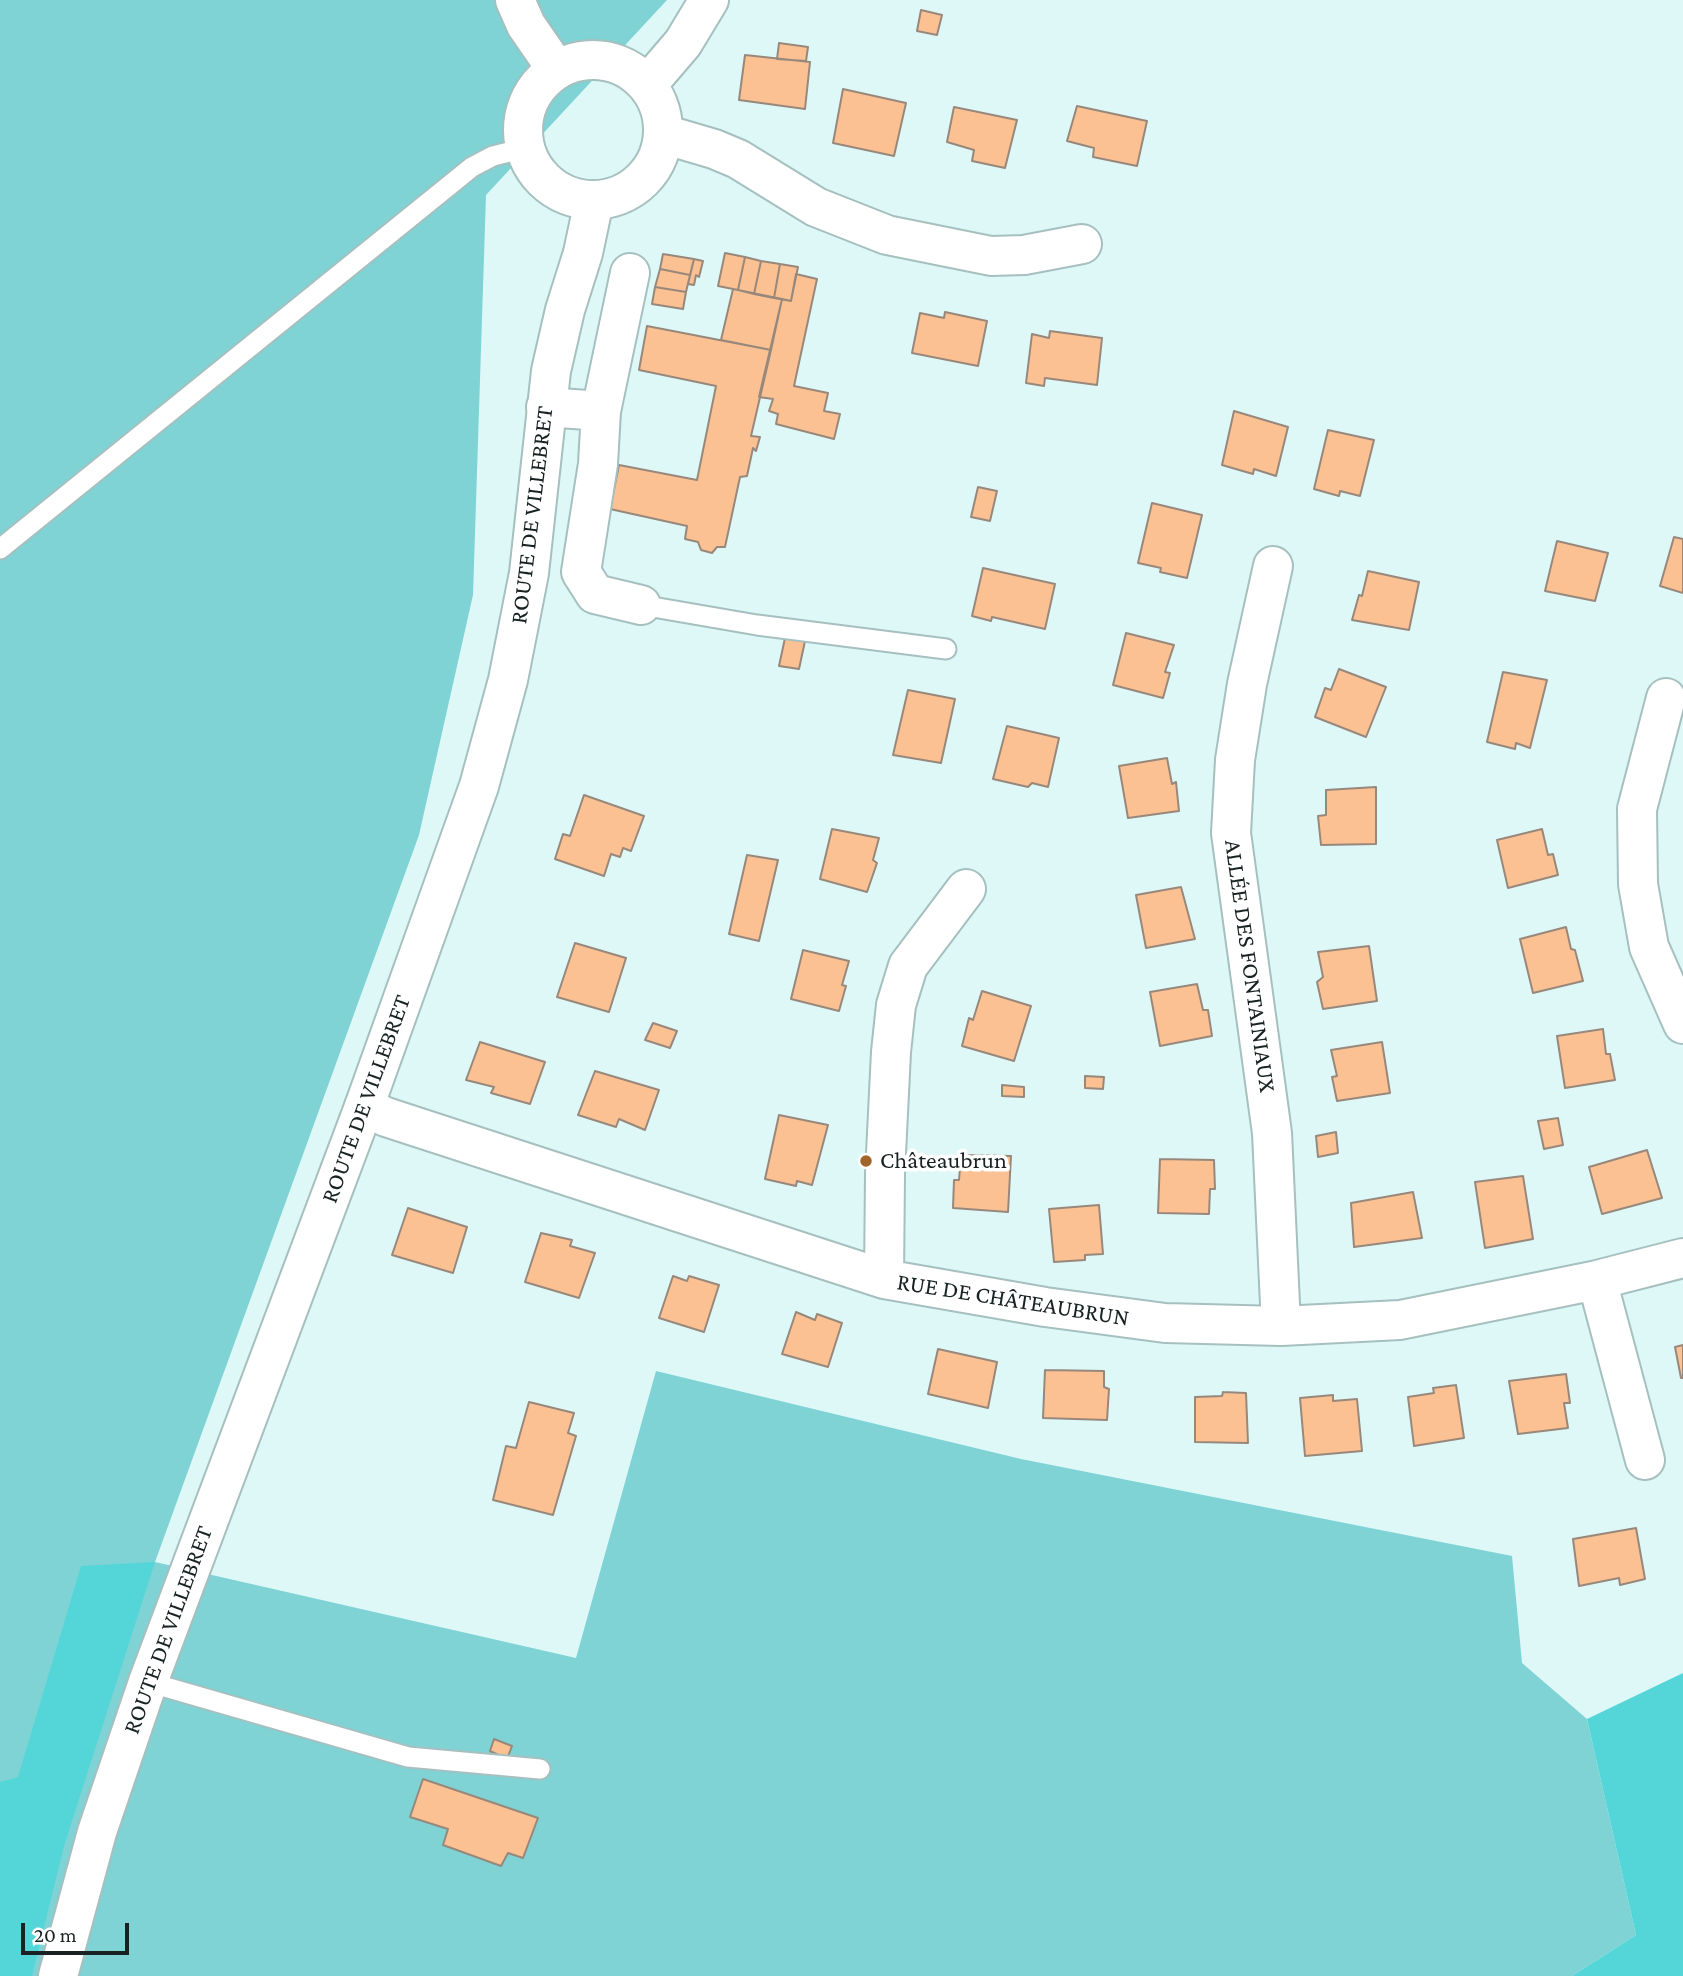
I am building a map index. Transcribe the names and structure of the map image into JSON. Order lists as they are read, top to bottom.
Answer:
{
  "streets": {
    "street": ["ROUTE DE VILLEBRET", "ALLÉE DES FONTAINIAUX", "RUE DE CHÂTEAUBRUN"]
  },
  "crossings": [
    ["ROUTE DE VILLEBRET", "RUE DE CHÂTEAUBRUN"],
    ["ALLÉE DES FONTAINIAUX", "RUE DE CHÂTEAUBRUN"]
  ],
  "places": ["Châteaubrun"],
  "scale_bar": "20 m"
}
